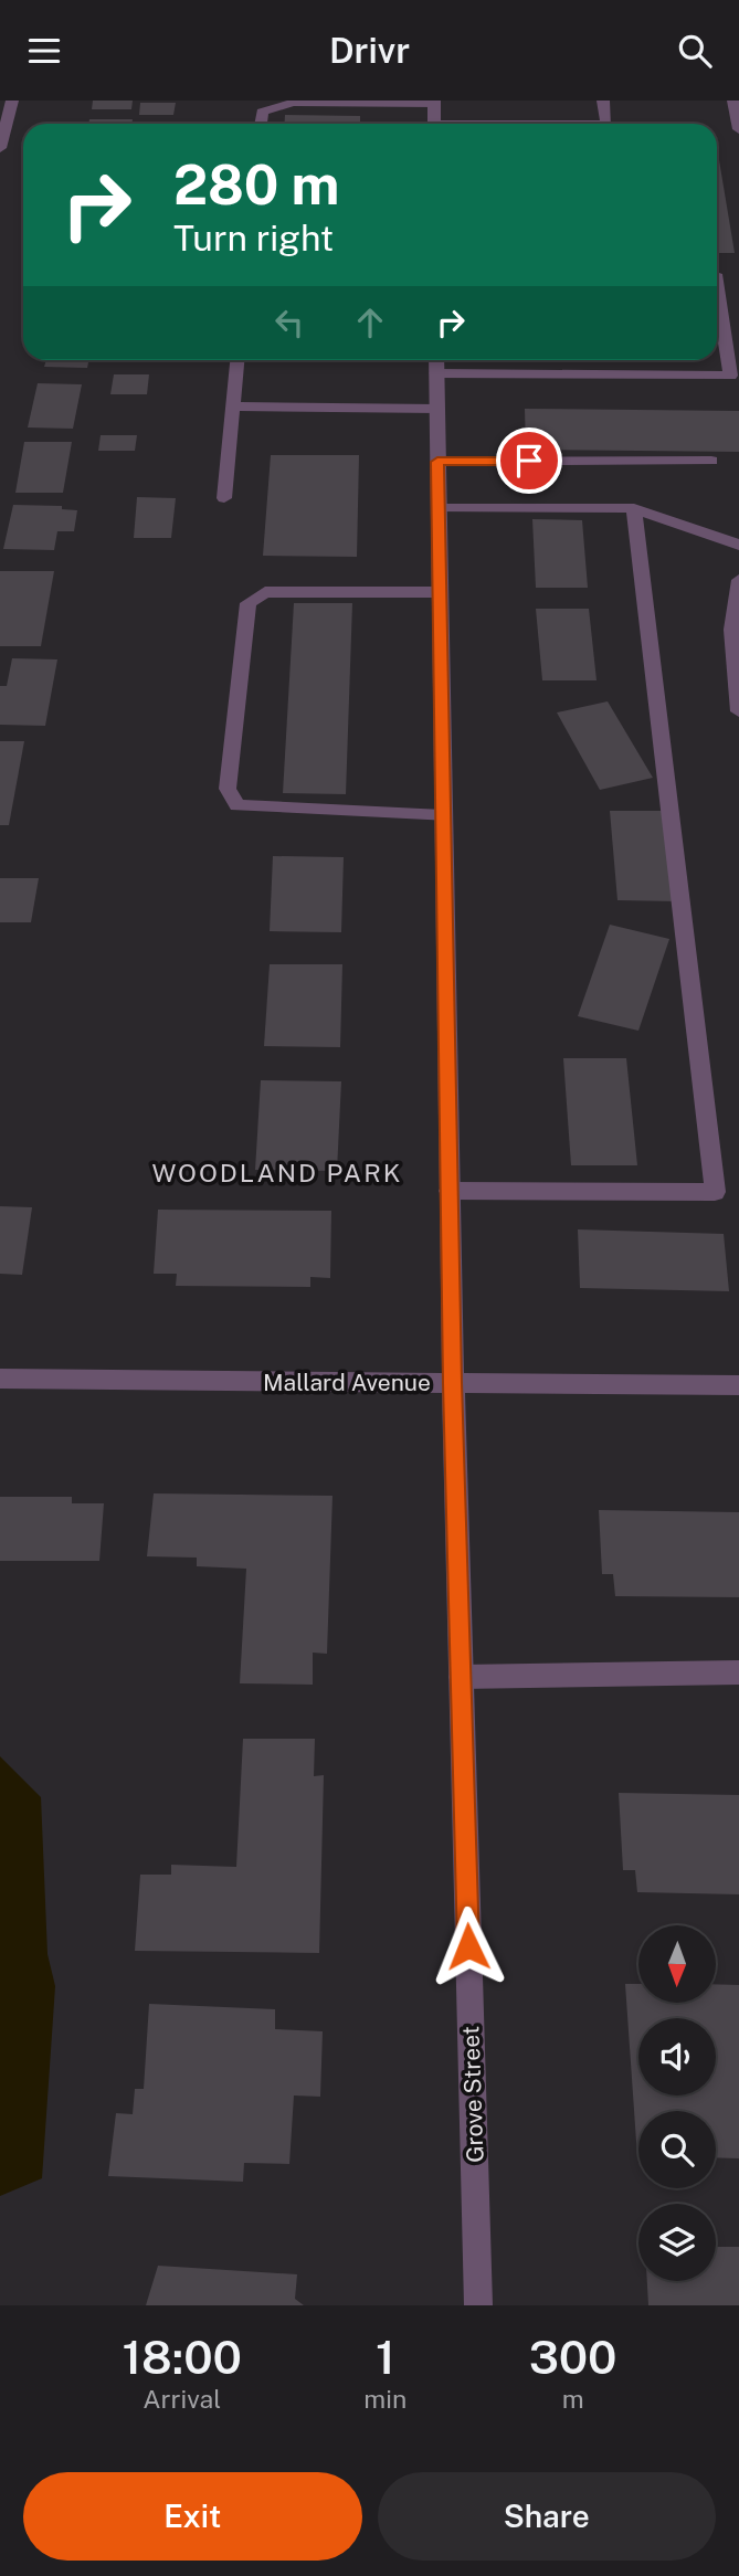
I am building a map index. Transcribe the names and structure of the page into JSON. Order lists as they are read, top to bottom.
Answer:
{
  "streets": {
    "street": ["Mallard Avenue", "Grove Street"]
  },
  "crossings": [
    ["Mallard Avenue", "Grove Street"]
  ],
  "districts": ["WOODLAND PARK"],
  "north": "bottom",
  "page": {
    "header": "Drivr",
    "turn": ["280 m", "Turn right"],
    "eta": [
      "18:00",
      "Arrival",
      "1",
      "min",
      "300",
      "m"
    ],
    "buttons": ["Exit", "Share"]
  }
}
